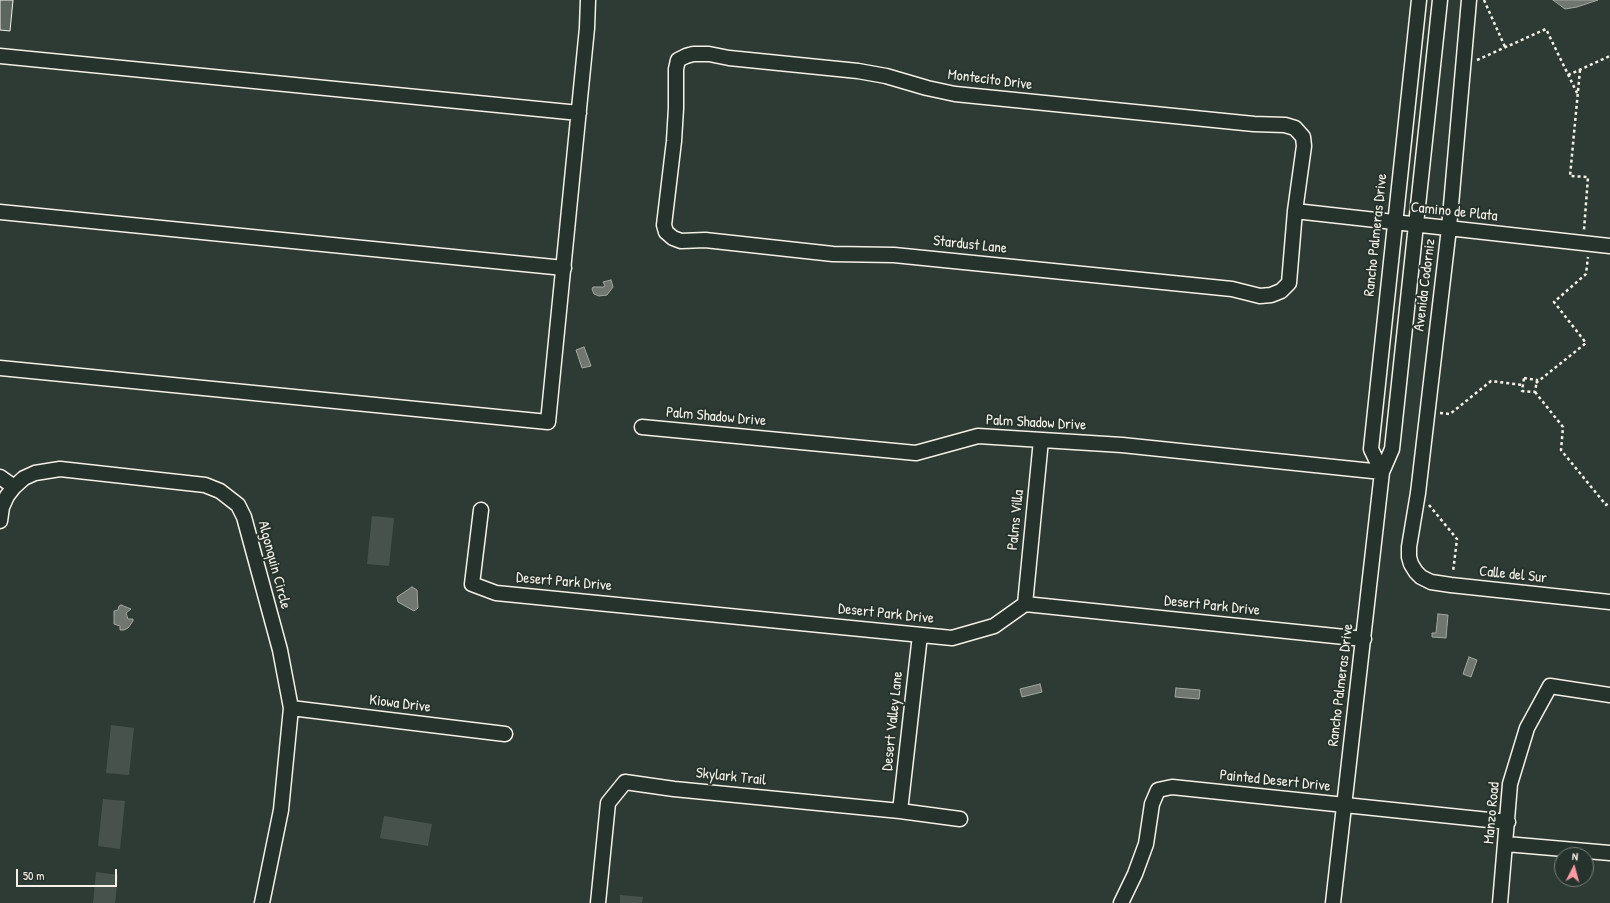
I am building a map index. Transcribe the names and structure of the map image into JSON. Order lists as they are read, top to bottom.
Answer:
{
  "streets": {
    "street": [
      "Montecito Drive",
      "Camino de Plata",
      "Rancho Palmeras Drive",
      "Stardust Lane",
      "Avenida Codorniz",
      "Palm Shadow Drive",
      "Palms Villa",
      "Algonquin Circle",
      "Calle del Sur",
      "Desert Park Drive",
      "Kiowa Drive",
      "Desert Valley Lane",
      "Skylark Trail",
      "Painted Desert Drive",
      "Manzo Road"
    ]
  },
  "crossings": [
    ["Montecito Drive", "Camino de Plata"],
    ["Montecito Drive", "Stardust Lane"],
    ["Camino de Plata", "Rancho Palmeras Drive"],
    ["Camino de Plata", "Stardust Lane"],
    ["Camino de Plata", "Avenida Codorniz"],
    ["Rancho Palmeras Drive", "Palm Shadow Drive"],
    ["Rancho Palmeras Drive", "Desert Park Drive"],
    ["Rancho Palmeras Drive", "Painted Desert Drive"],
    ["Avenida Codorniz", "Calle del Sur"],
    ["Palm Shadow Drive", "Palms Villa"],
    ["Palms Villa", "Desert Park Drive"],
    ["Algonquin Circle", "Kiowa Drive"],
    ["Desert Park Drive", "Desert Valley Lane"],
    ["Desert Valley Lane", "Skylark Trail"],
    ["Painted Desert Drive", "Manzo Road"]
  ],
  "scale_bar": "50 m",
  "north": "top"
}
